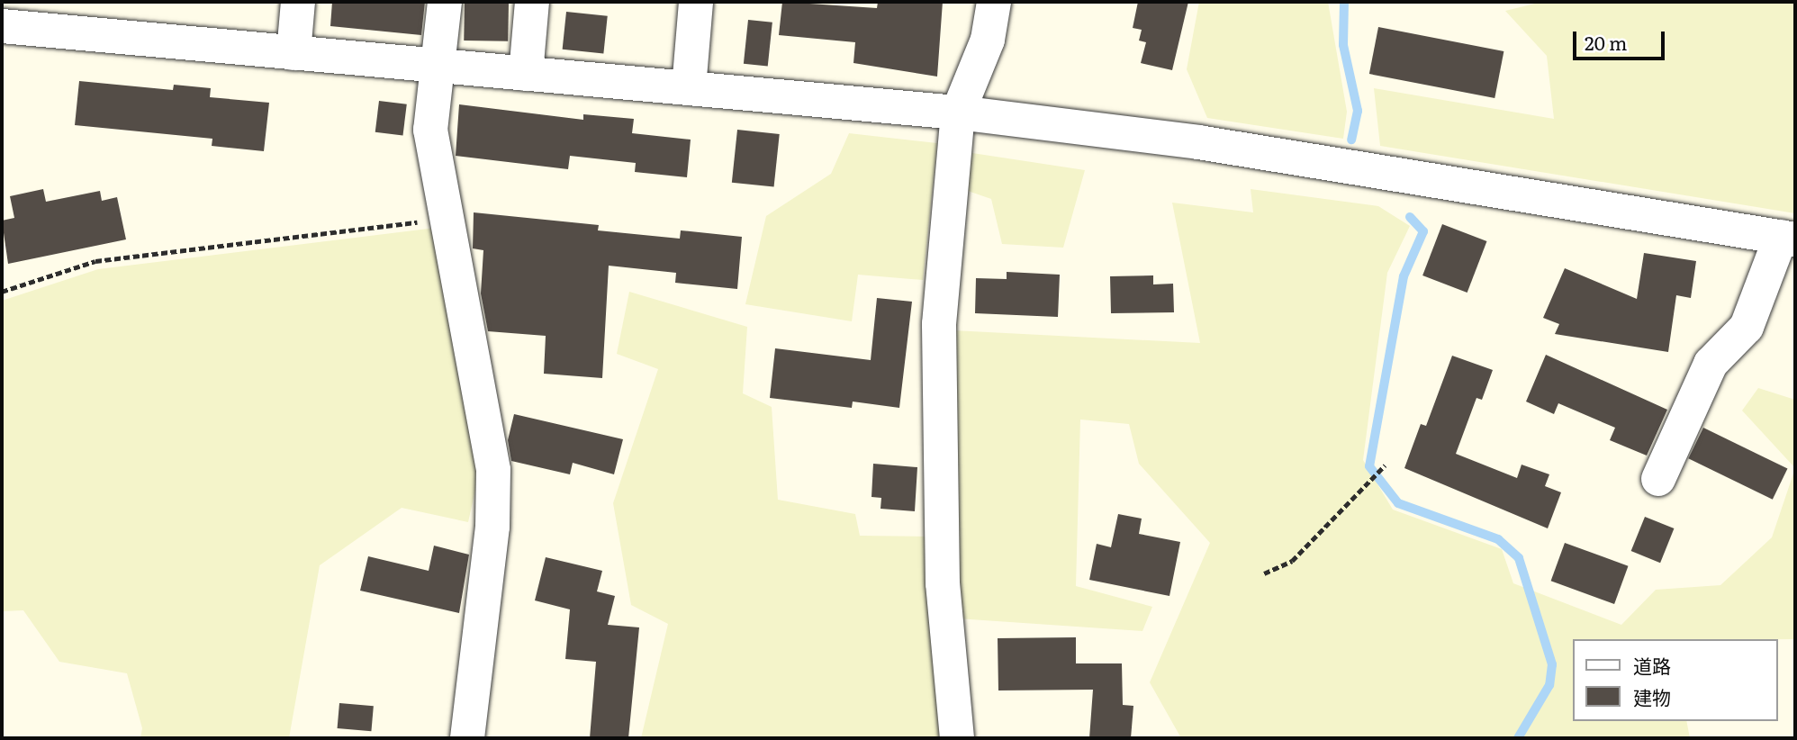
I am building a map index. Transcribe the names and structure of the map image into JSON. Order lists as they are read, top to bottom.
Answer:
{
  "legend": ["道路", "建物"],
  "scale_bar": "20 m"
}
